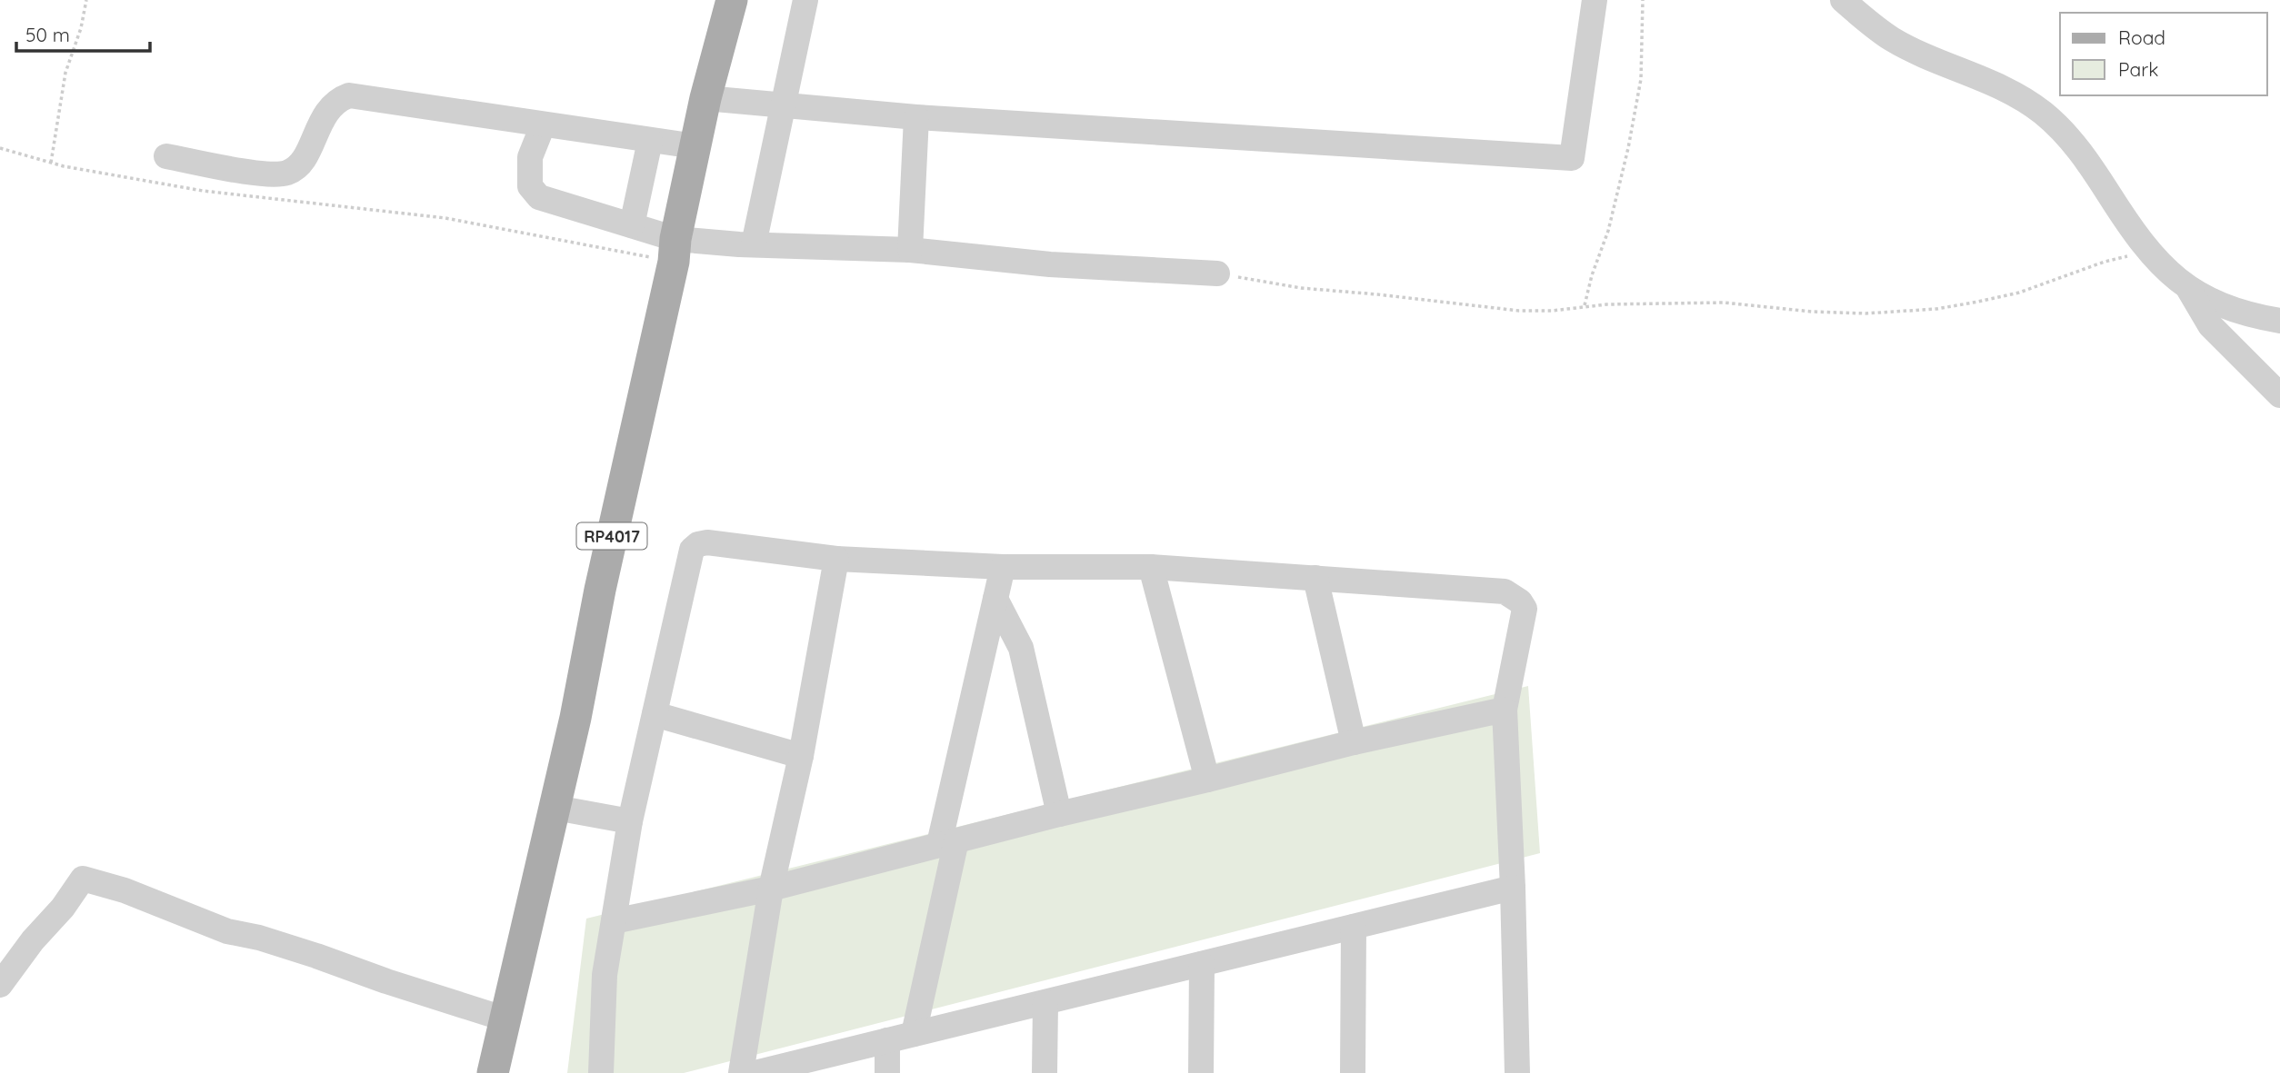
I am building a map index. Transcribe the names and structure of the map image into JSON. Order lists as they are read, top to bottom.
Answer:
{
  "streets": {
    "main road": ["RP4017"]
  },
  "legend": ["Road", "Park"],
  "scale_bar": "50 m"
}
